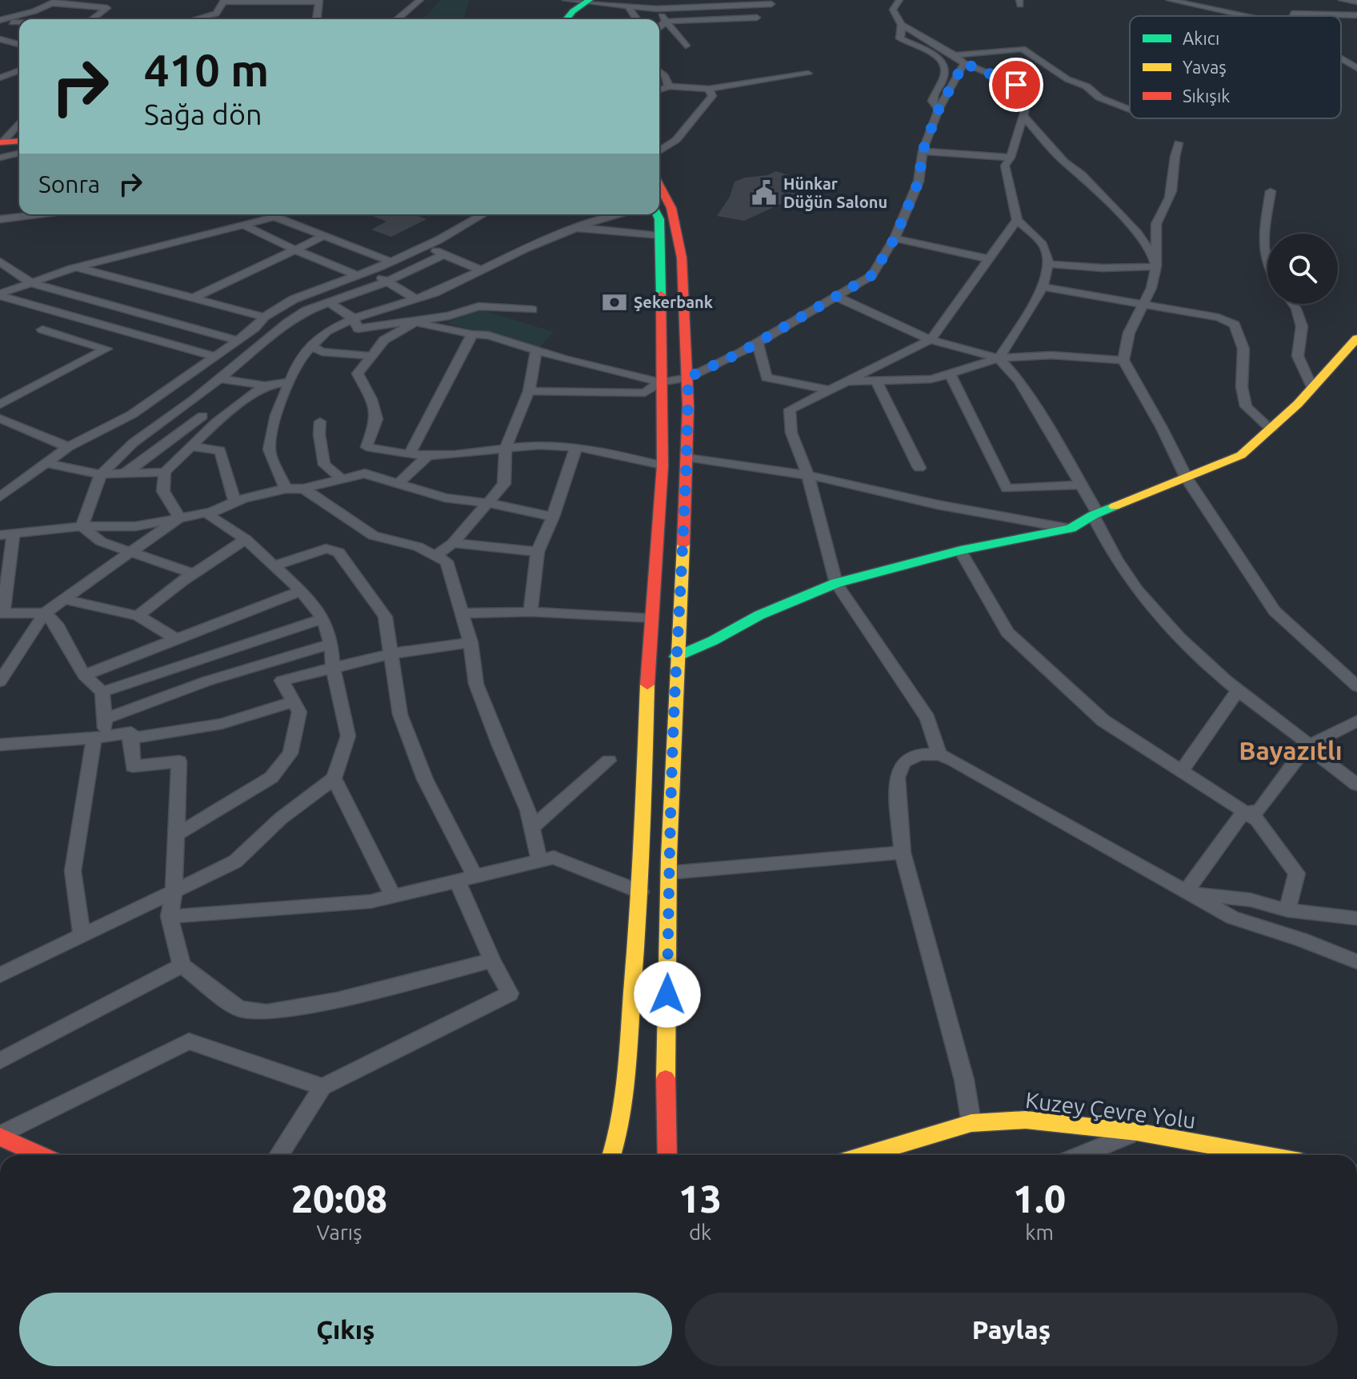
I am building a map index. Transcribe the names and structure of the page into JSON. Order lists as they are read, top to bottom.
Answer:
{
  "streets": {
    "main road": ["Kuzey Çevre Yolu"]
  },
  "districts": ["Bayazıtlı"],
  "places": {
    "public building": ["Hünkar Düğün Salonu"],
    "bank": ["Şekerbank"]
  },
  "legend": ["Akıcı", "Yavaş", "Sıkışık"],
  "page": {
    "turn": ["410 m", "Sağa dön"],
    "then": "Sonra",
    "eta": [
      "20:08",
      "Varış",
      "13",
      "dk",
      "1.0",
      "km"
    ],
    "buttons": ["Çıkış", "Paylaş"]
  }
}
